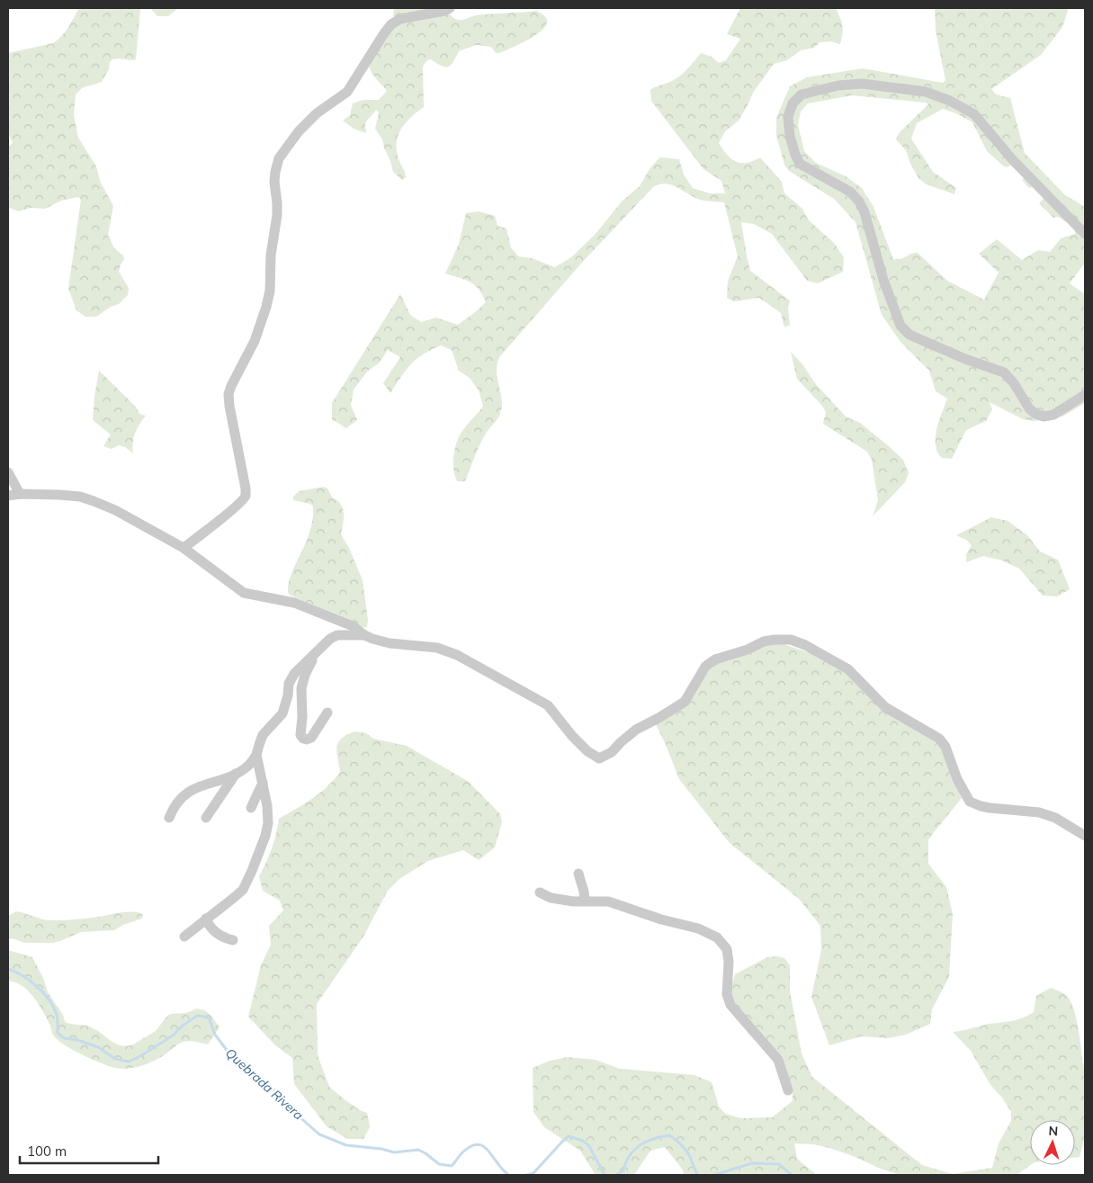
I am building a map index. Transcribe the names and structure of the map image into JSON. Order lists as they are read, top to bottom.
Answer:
{
  "water": ["Quebrada Rivera"],
  "scale_bar": "100 m",
  "north": "top"
}
